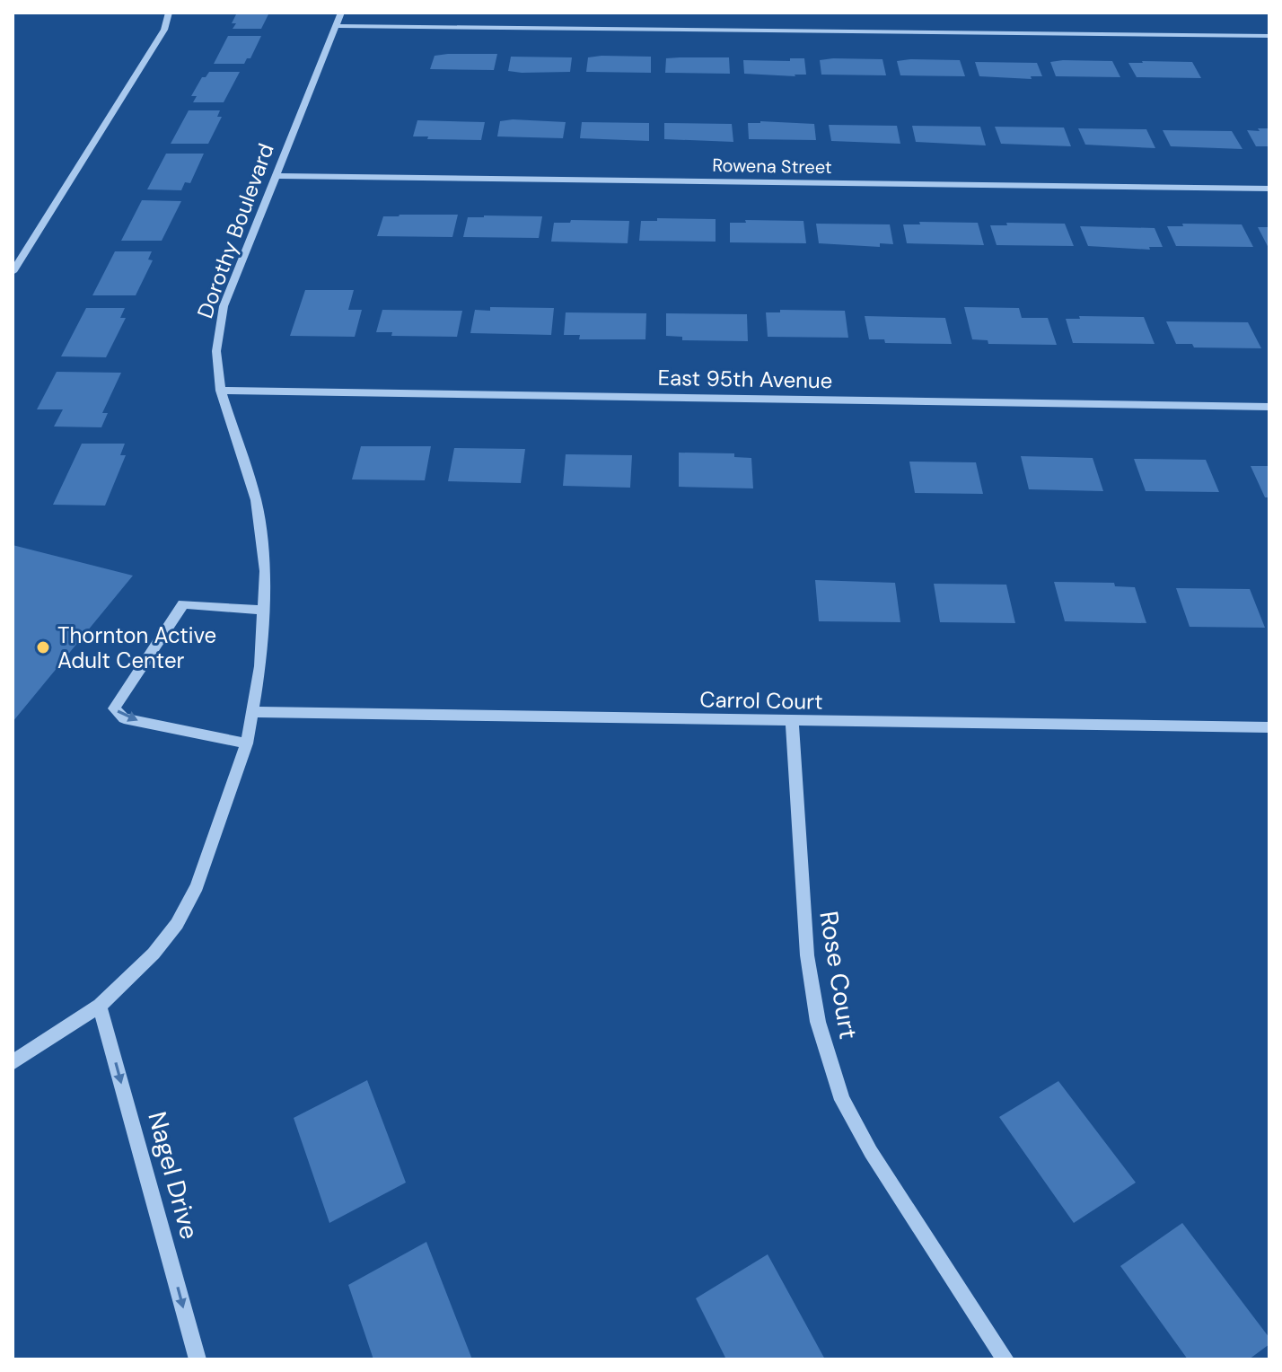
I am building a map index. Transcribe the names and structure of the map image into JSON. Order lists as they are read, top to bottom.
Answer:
{
  "streets": {
    "street": [
      "Rowena Street",
      "Dorothy Boulevard",
      "East 95th Avenue",
      "Carrol Court",
      "Rose Court",
      "Nagel Drive"
    ]
  },
  "crossings": [
    ["Rowena Street", "Dorothy Boulevard"],
    ["Dorothy Boulevard", "East 95th Avenue"],
    ["Dorothy Boulevard", "Carrol Court"],
    ["Dorothy Boulevard", "Nagel Drive"],
    ["Carrol Court", "Rose Court"]
  ],
  "one_way": ["Nagel Drive"],
  "places": ["Thornton Active Adult Center"]
}
